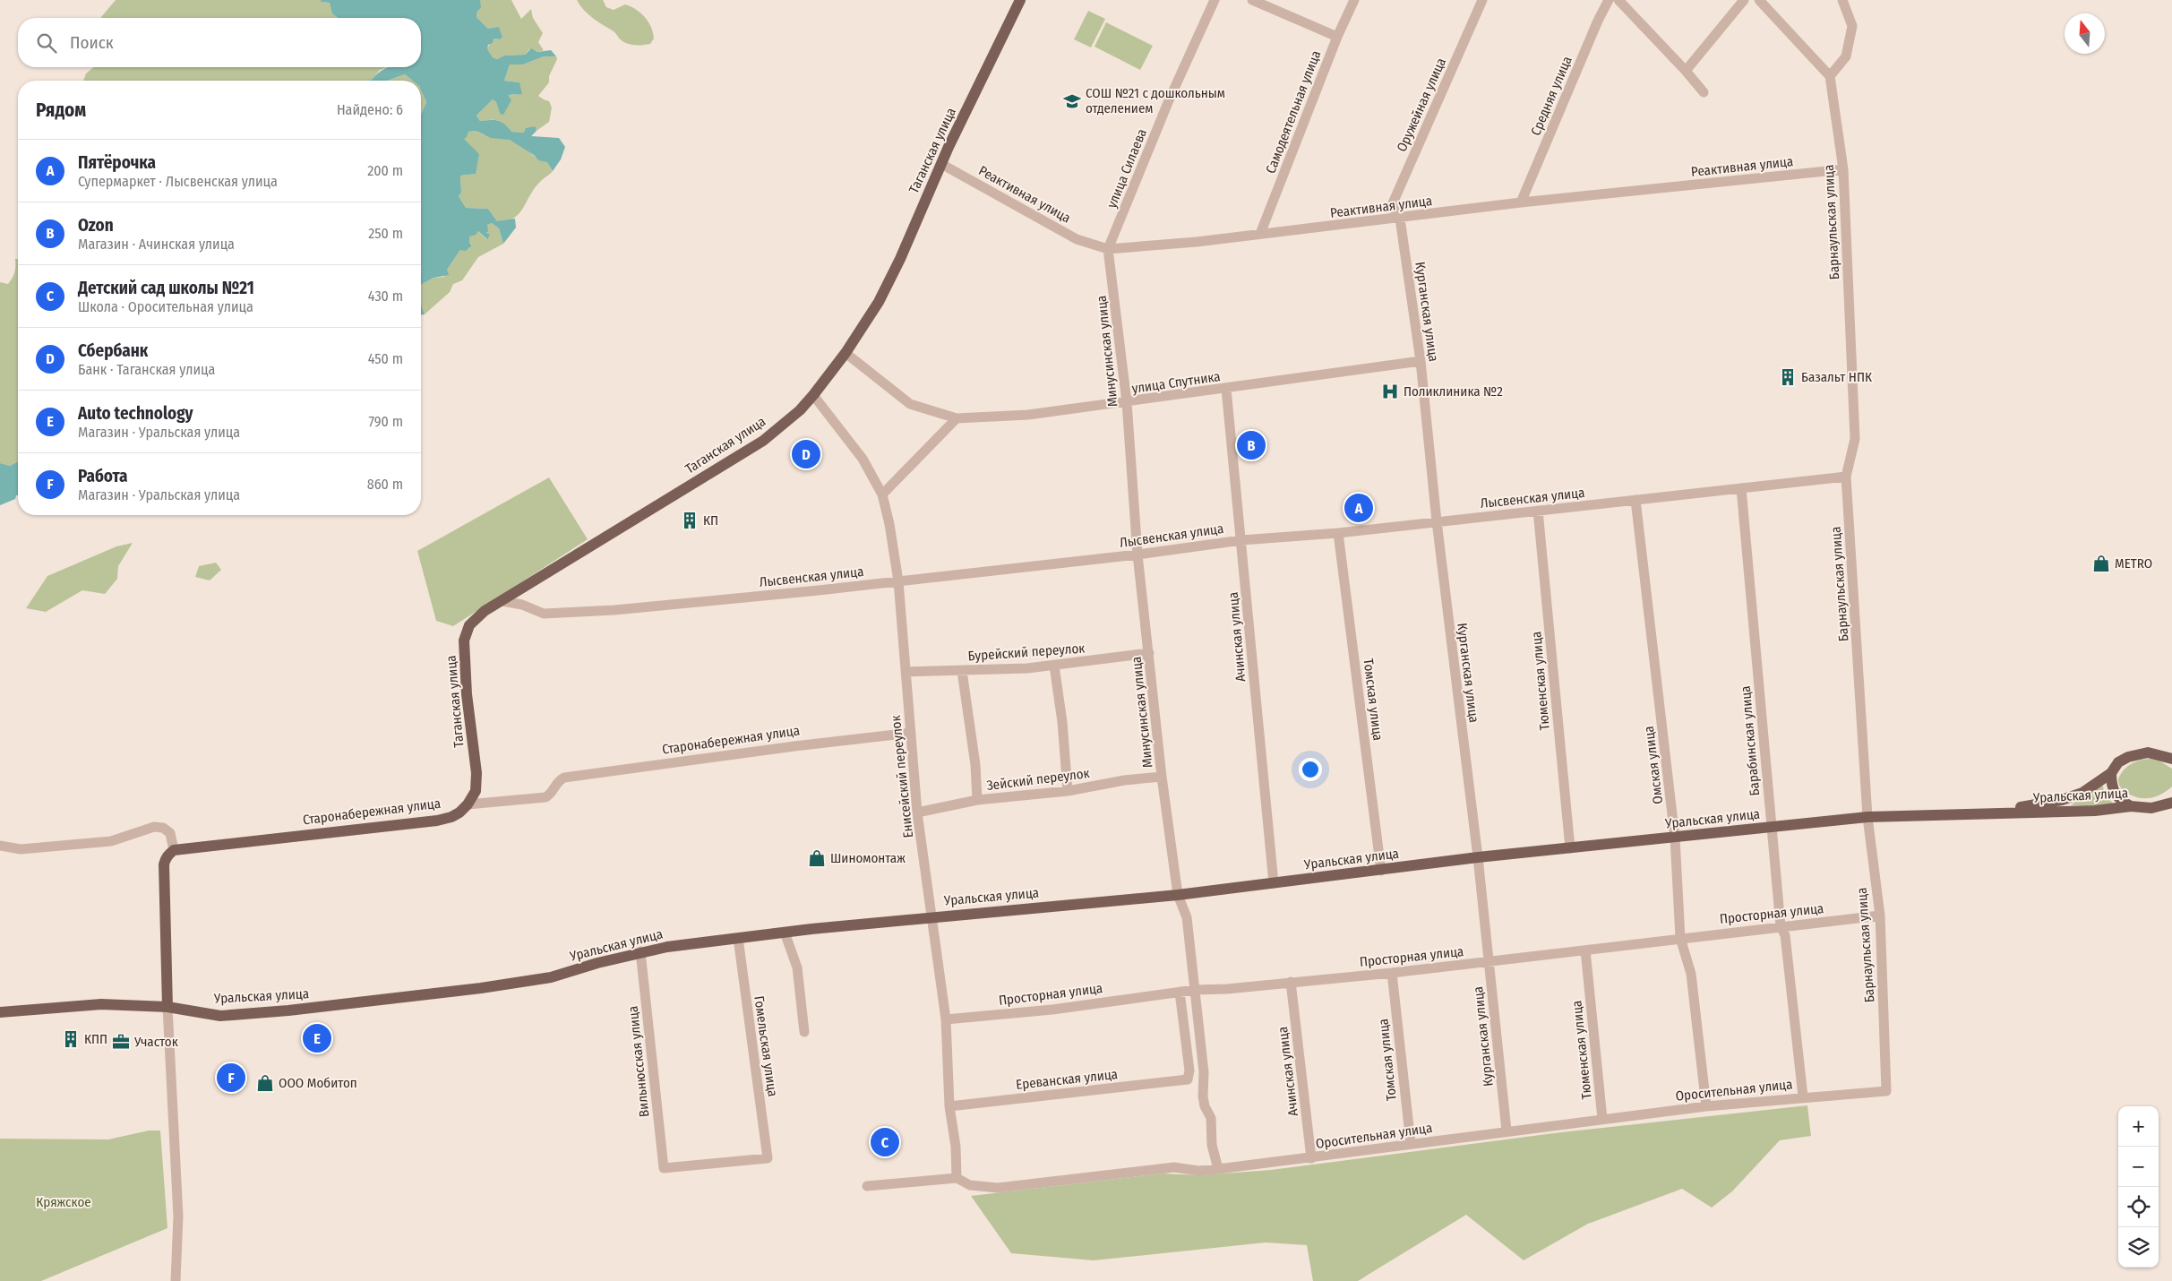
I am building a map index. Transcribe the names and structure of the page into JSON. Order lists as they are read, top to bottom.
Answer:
{
  "streets": {
    "main road": ["Таганская улица", "Старонабережная улица", "Уральская улица"],
    "street": [
      "Средняя улица",
      "Оружейная улица",
      "Самодеятельная улица",
      "Реактивная улица",
      "улица Силаева",
      "Барнаульская улица",
      "Курганская улица",
      "Минусинская улица",
      "улица Спутника",
      "Лысвенская улица",
      "Ачинская улица",
      "Бурейский переулок",
      "Тюменская улица",
      "Томская улица",
      "Барабинская улица",
      "Омская улица",
      "Енисейский переулок",
      "Зейский переулок",
      "Просторная улица",
      "Гомельская улица",
      "Вильнюсская улица",
      "Ереванская улица",
      "Оросительная улица"
    ]
  },
  "crossings": [
    ["Средняя улица", "Реактивная улица"],
    ["Оружейная улица", "Реактивная улица"],
    ["Оружейная улица", "Курганская улица"],
    ["Самодеятельная улица", "Реактивная улица"],
    ["Таганская улица", "Реактивная улица"],
    ["Таганская улица", "улица Спутника"],
    ["Таганская улица", "Лысвенская улица"],
    ["Таганская улица", "Старонабережная улица"],
    ["Таганская улица", "Енисейский переулок"],
    ["Реактивная улица", "улица Силаева"],
    ["Реактивная улица", "Барнаульская улица"],
    ["Реактивная улица", "Курганская улица"],
    ["Реактивная улица", "Минусинская улица"],
    ["улица Силаева", "Минусинская улица"],
    ["Барнаульская улица", "Лысвенская улица"],
    ["Барнаульская улица", "Уральская улица"],
    ["Барнаульская улица", "Просторная улица"],
    ["Барнаульская улица", "Оросительная улица"],
    ["Курганская улица", "улица Спутника"],
    ["Курганская улица", "Лысвенская улица"],
    ["Курганская улица", "Уральская улица"],
    ["Курганская улица", "Просторная улица"],
    ["Курганская улица", "Оросительная улица"],
    ["Минусинская улица", "улица Спутника"],
    ["Минусинская улица", "Лысвенская улица"],
    ["Минусинская улица", "Бурейский переулок"],
    ["Минусинская улица", "Зейский переулок"],
    ["Минусинская улица", "Уральская улица"],
    ["Минусинская улица", "Просторная улица"],
    ["Минусинская улица", "Оросительная улица"],
    ["улица Спутника", "Ачинская улица"],
    ["Лысвенская улица", "Ачинская улица"],
    ["Лысвенская улица", "Тюменская улица"],
    ["Лысвенская улица", "Томская улица"],
    ["Лысвенская улица", "Барабинская улица"],
    ["Лысвенская улица", "Омская улица"],
    ["Лысвенская улица", "Енисейский переулок"],
    ["Ачинская улица", "Уральская улица"],
    ["Ачинская улица", "Просторная улица"],
    ["Ачинская улица", "Оросительная улица"],
    ["Бурейский переулок", "Енисейский переулок"],
    ["Тюменская улица", "Уральская улица"],
    ["Тюменская улица", "Просторная улица"],
    ["Тюменская улица", "Оросительная улица"],
    ["Томская улица", "Уральская улица"],
    ["Томская улица", "Просторная улица"],
    ["Томская улица", "Оросительная улица"],
    ["Старонабережная улица", "Енисейский переулок"],
    ["Барабинская улица", "Уральская улица"],
    ["Барабинская улица", "Просторная улица"],
    ["Барабинская улица", "Оросительная улица"],
    ["Омская улица", "Уральская улица"],
    ["Омская улица", "Просторная улица"],
    ["Омская улица", "Оросительная улица"],
    ["Енисейский переулок", "Зейский переулок"],
    ["Енисейский переулок", "Уральская улица"],
    ["Енисейский переулок", "Просторная улица"],
    ["Енисейский переулок", "Ереванская улица"],
    ["Енисейский переулок", "Оросительная улица"],
    ["Уральская улица", "Гомельская улица"],
    ["Уральская улица", "Вильнюсская улица"],
    ["Просторная улица", "Ереванская улица"],
    ["Гомельская улица", "Вильнюсская улица"]
  ],
  "parks": ["Кряжское"],
  "places": {
    "school or university": ["СОШ №21 с дошкольным отделением"],
    "building": ["Базальт НПК", "КП", "КПП"],
    "hospital": ["Поликлиника №2"],
    "shop": ["METRO", "Шиномонтаж", "ООО Мобитоп"],
    "office": ["Участок"]
  },
  "north": "top",
  "page": {
    "search": "Поиск",
    "heading": ["Рядом", "Найдено: 6"],
    "list": [
      {
        "mark": "A",
        "name": "Пятёрочка",
        "note": "Супермаркет · Лысвенская улица",
        "value": "200 m"
      },
      {
        "mark": "B",
        "name": "Ozon",
        "note": "Магазин · Ачинская улица",
        "value": "250 m"
      },
      {
        "mark": "C",
        "name": "Детский сад школы №21",
        "note": "Школа · Оросительная улица",
        "value": "430 m"
      },
      {
        "mark": "D",
        "name": "Сбербанк",
        "note": "Банк · Таганская улица",
        "value": "450 m"
      },
      {
        "mark": "E",
        "name": "Auto technology",
        "note": "Магазин · Уральская улица",
        "value": "790 m"
      },
      {
        "mark": "F",
        "name": "Работа",
        "note": "Магазин · Уральская улица",
        "value": "860 m"
      }
    ],
    "pins": [
      "B",
      "D",
      "A",
      "E",
      "F",
      "C"
    ],
    "map_buttons": ["+", "−"]
  }
}
